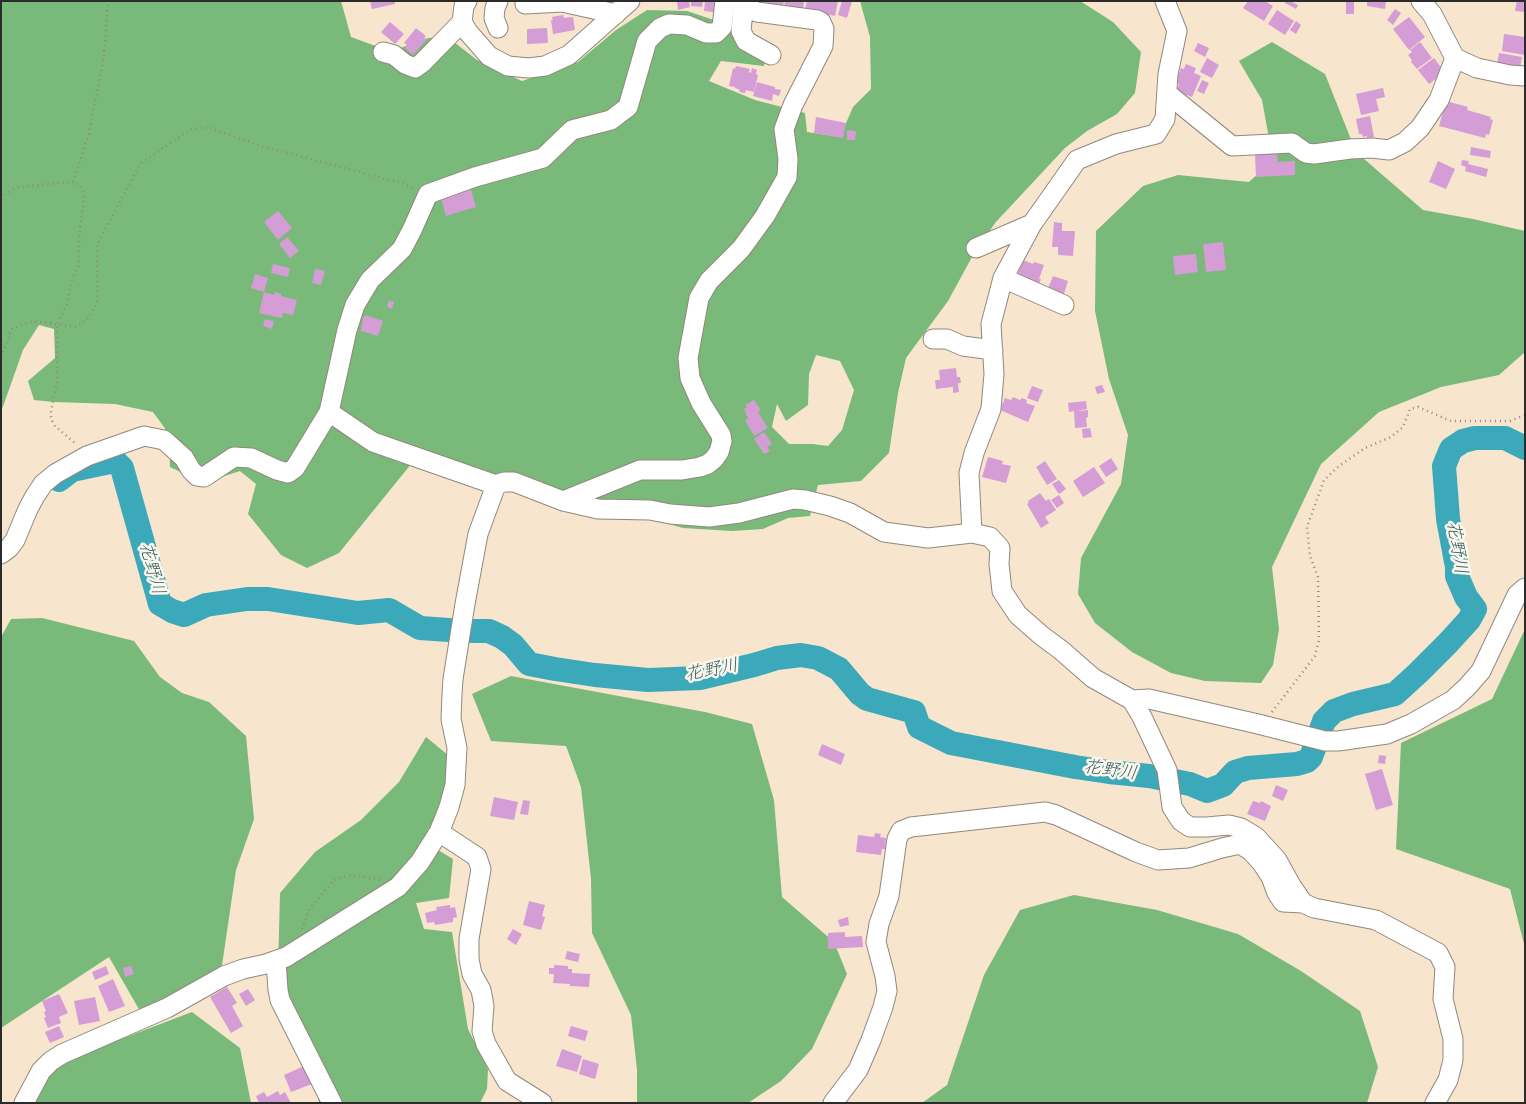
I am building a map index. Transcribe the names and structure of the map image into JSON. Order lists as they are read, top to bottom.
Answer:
{
  "water": ["花野川"]
}
